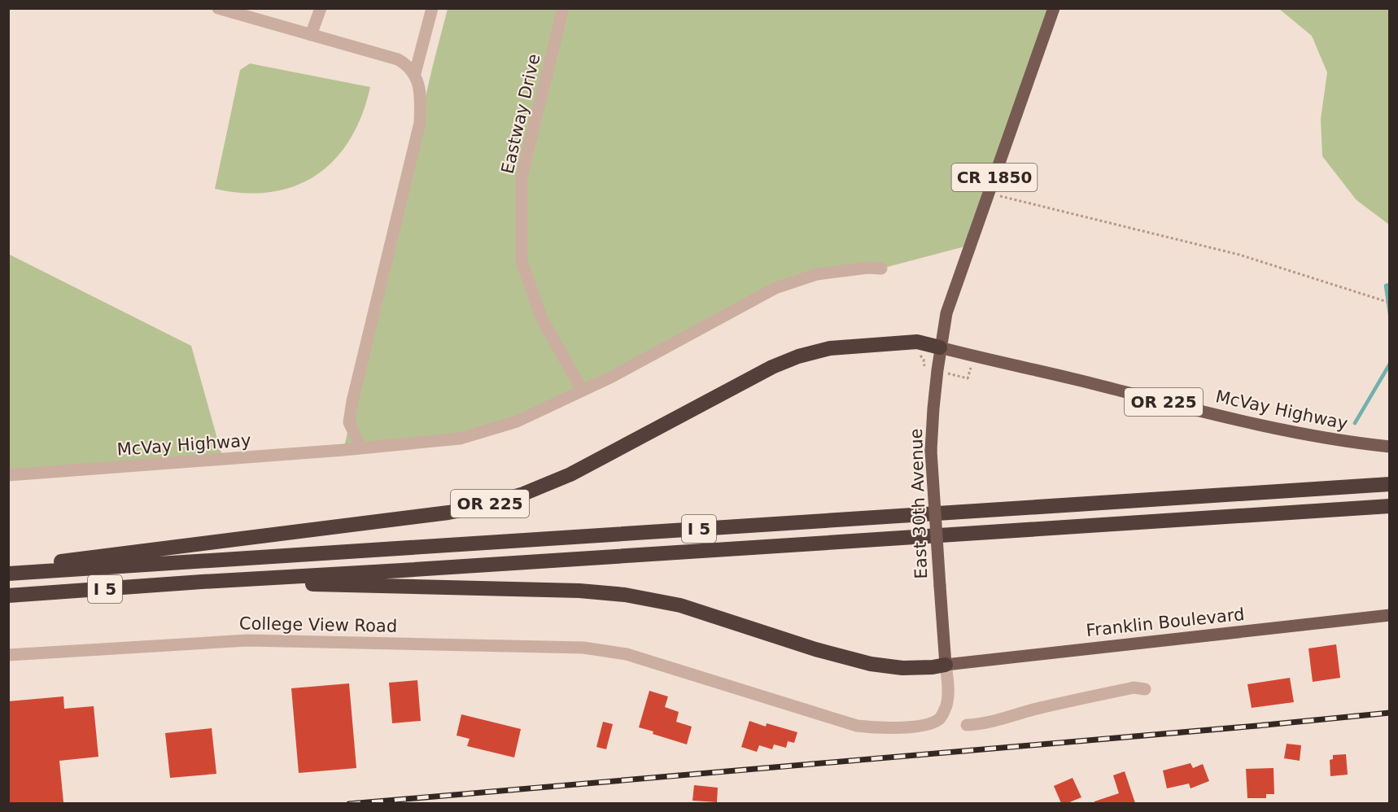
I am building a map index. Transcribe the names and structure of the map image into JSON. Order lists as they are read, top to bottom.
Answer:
{
  "streets": {
    "highway": ["OR 225", "I 5"],
    "main road": [
      "CR 1850",
      "McVay Highway",
      "East 30th Avenue",
      "Franklin Boulevard"
    ],
    "street": ["Eastway Drive", "College View Road"]
  },
  "crossings": [
    ["OR 225", "McVay Highway"],
    ["OR 225", "East 30th Avenue"],
    ["McVay Highway", "East 30th Avenue"],
    ["East 30th Avenue", "Franklin Boulevard"],
    ["East 30th Avenue", "College View Road"],
    ["Franklin Boulevard", "College View Road"]
  ]
}
